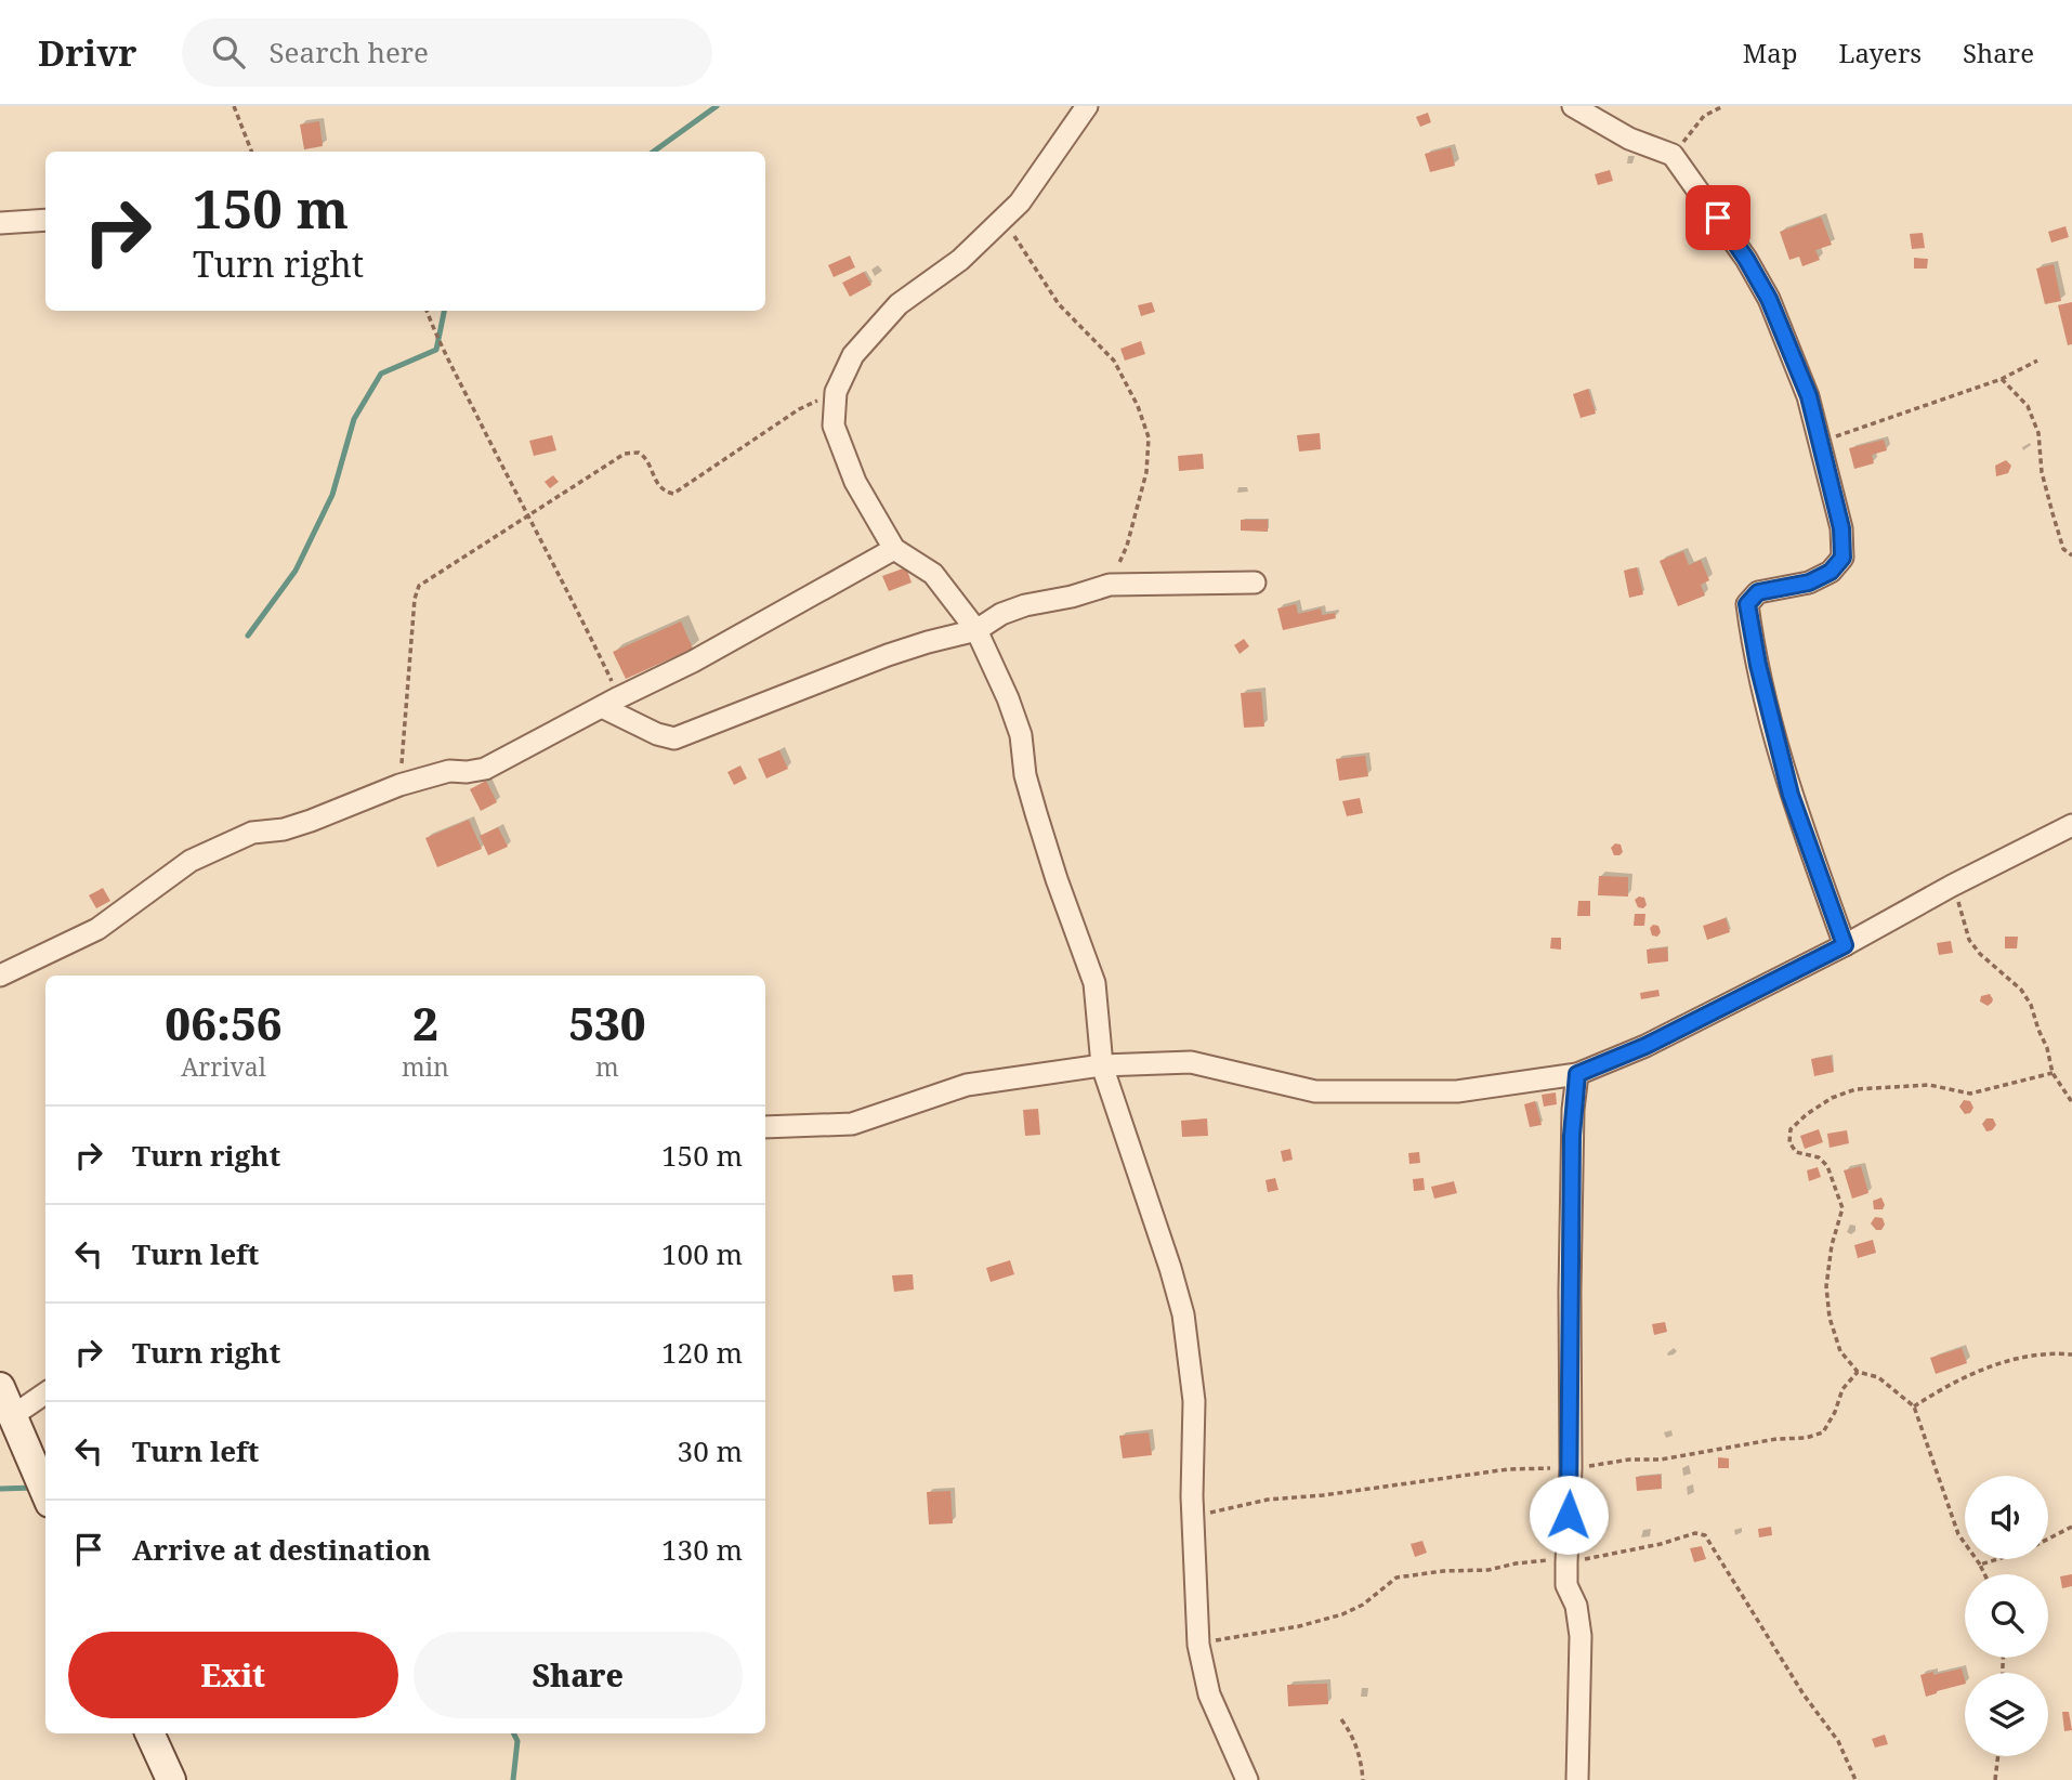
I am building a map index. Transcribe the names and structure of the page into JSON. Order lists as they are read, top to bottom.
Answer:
{
  "page": {
    "header": "Drivr",
    "search": "Search here",
    "nav": ["Map", "Layers", "Share"],
    "turn": ["150 m", "Turn right"],
    "eta": [
      "06:56",
      "Arrival",
      "2",
      "min",
      "530",
      "m"
    ],
    "list": [
      {
        "name": "Turn right",
        "value": "150 m"
      },
      {
        "name": "Turn left",
        "value": "100 m"
      },
      {
        "name": "Turn right",
        "value": "120 m"
      },
      {
        "name": "Turn left",
        "value": "30 m"
      },
      {
        "name": "Arrive at destination",
        "value": "130 m"
      }
    ],
    "buttons": ["Exit", "Share"]
  }
}
